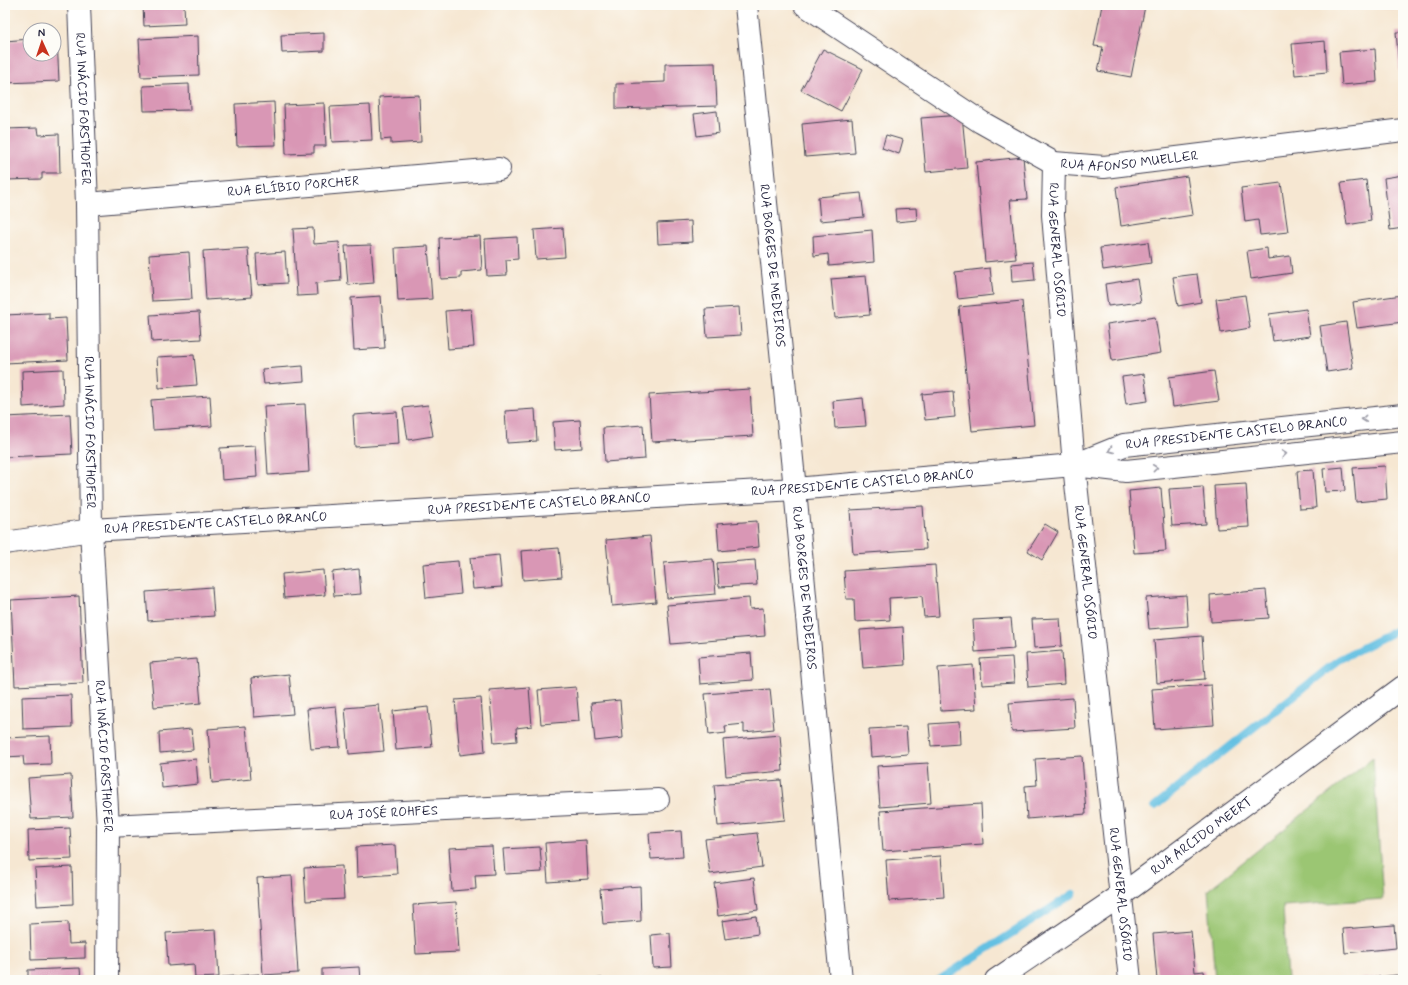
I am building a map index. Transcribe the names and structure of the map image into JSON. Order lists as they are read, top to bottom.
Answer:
{
  "streets": {
    "street": [
      "RUA INÁCIO FORSTHOFER",
      "RUA AFONSO MUELLER",
      "RUA ELÍBIO PORCHER",
      "RUA GENERAL OSÓRIO",
      "RUA BORGES DE MEDEIROS",
      "RUA PRESIDENTE CASTELO BRANCO",
      "RUA JOSÉ ROHFES",
      "RUA ARCIDO MEERT"
    ]
  },
  "crossings": [
    ["RUA INÁCIO FORSTHOFER", "RUA ELÍBIO PORCHER"],
    ["RUA INÁCIO FORSTHOFER", "RUA PRESIDENTE CASTELO BRANCO"],
    ["RUA INÁCIO FORSTHOFER", "RUA JOSÉ ROHFES"],
    ["RUA AFONSO MUELLER", "RUA GENERAL OSÓRIO"],
    ["RUA GENERAL OSÓRIO", "RUA PRESIDENTE CASTELO BRANCO"],
    ["RUA GENERAL OSÓRIO", "RUA ARCIDO MEERT"],
    ["RUA BORGES DE MEDEIROS", "RUA PRESIDENTE CASTELO BRANCO"]
  ],
  "north": "top"
}
